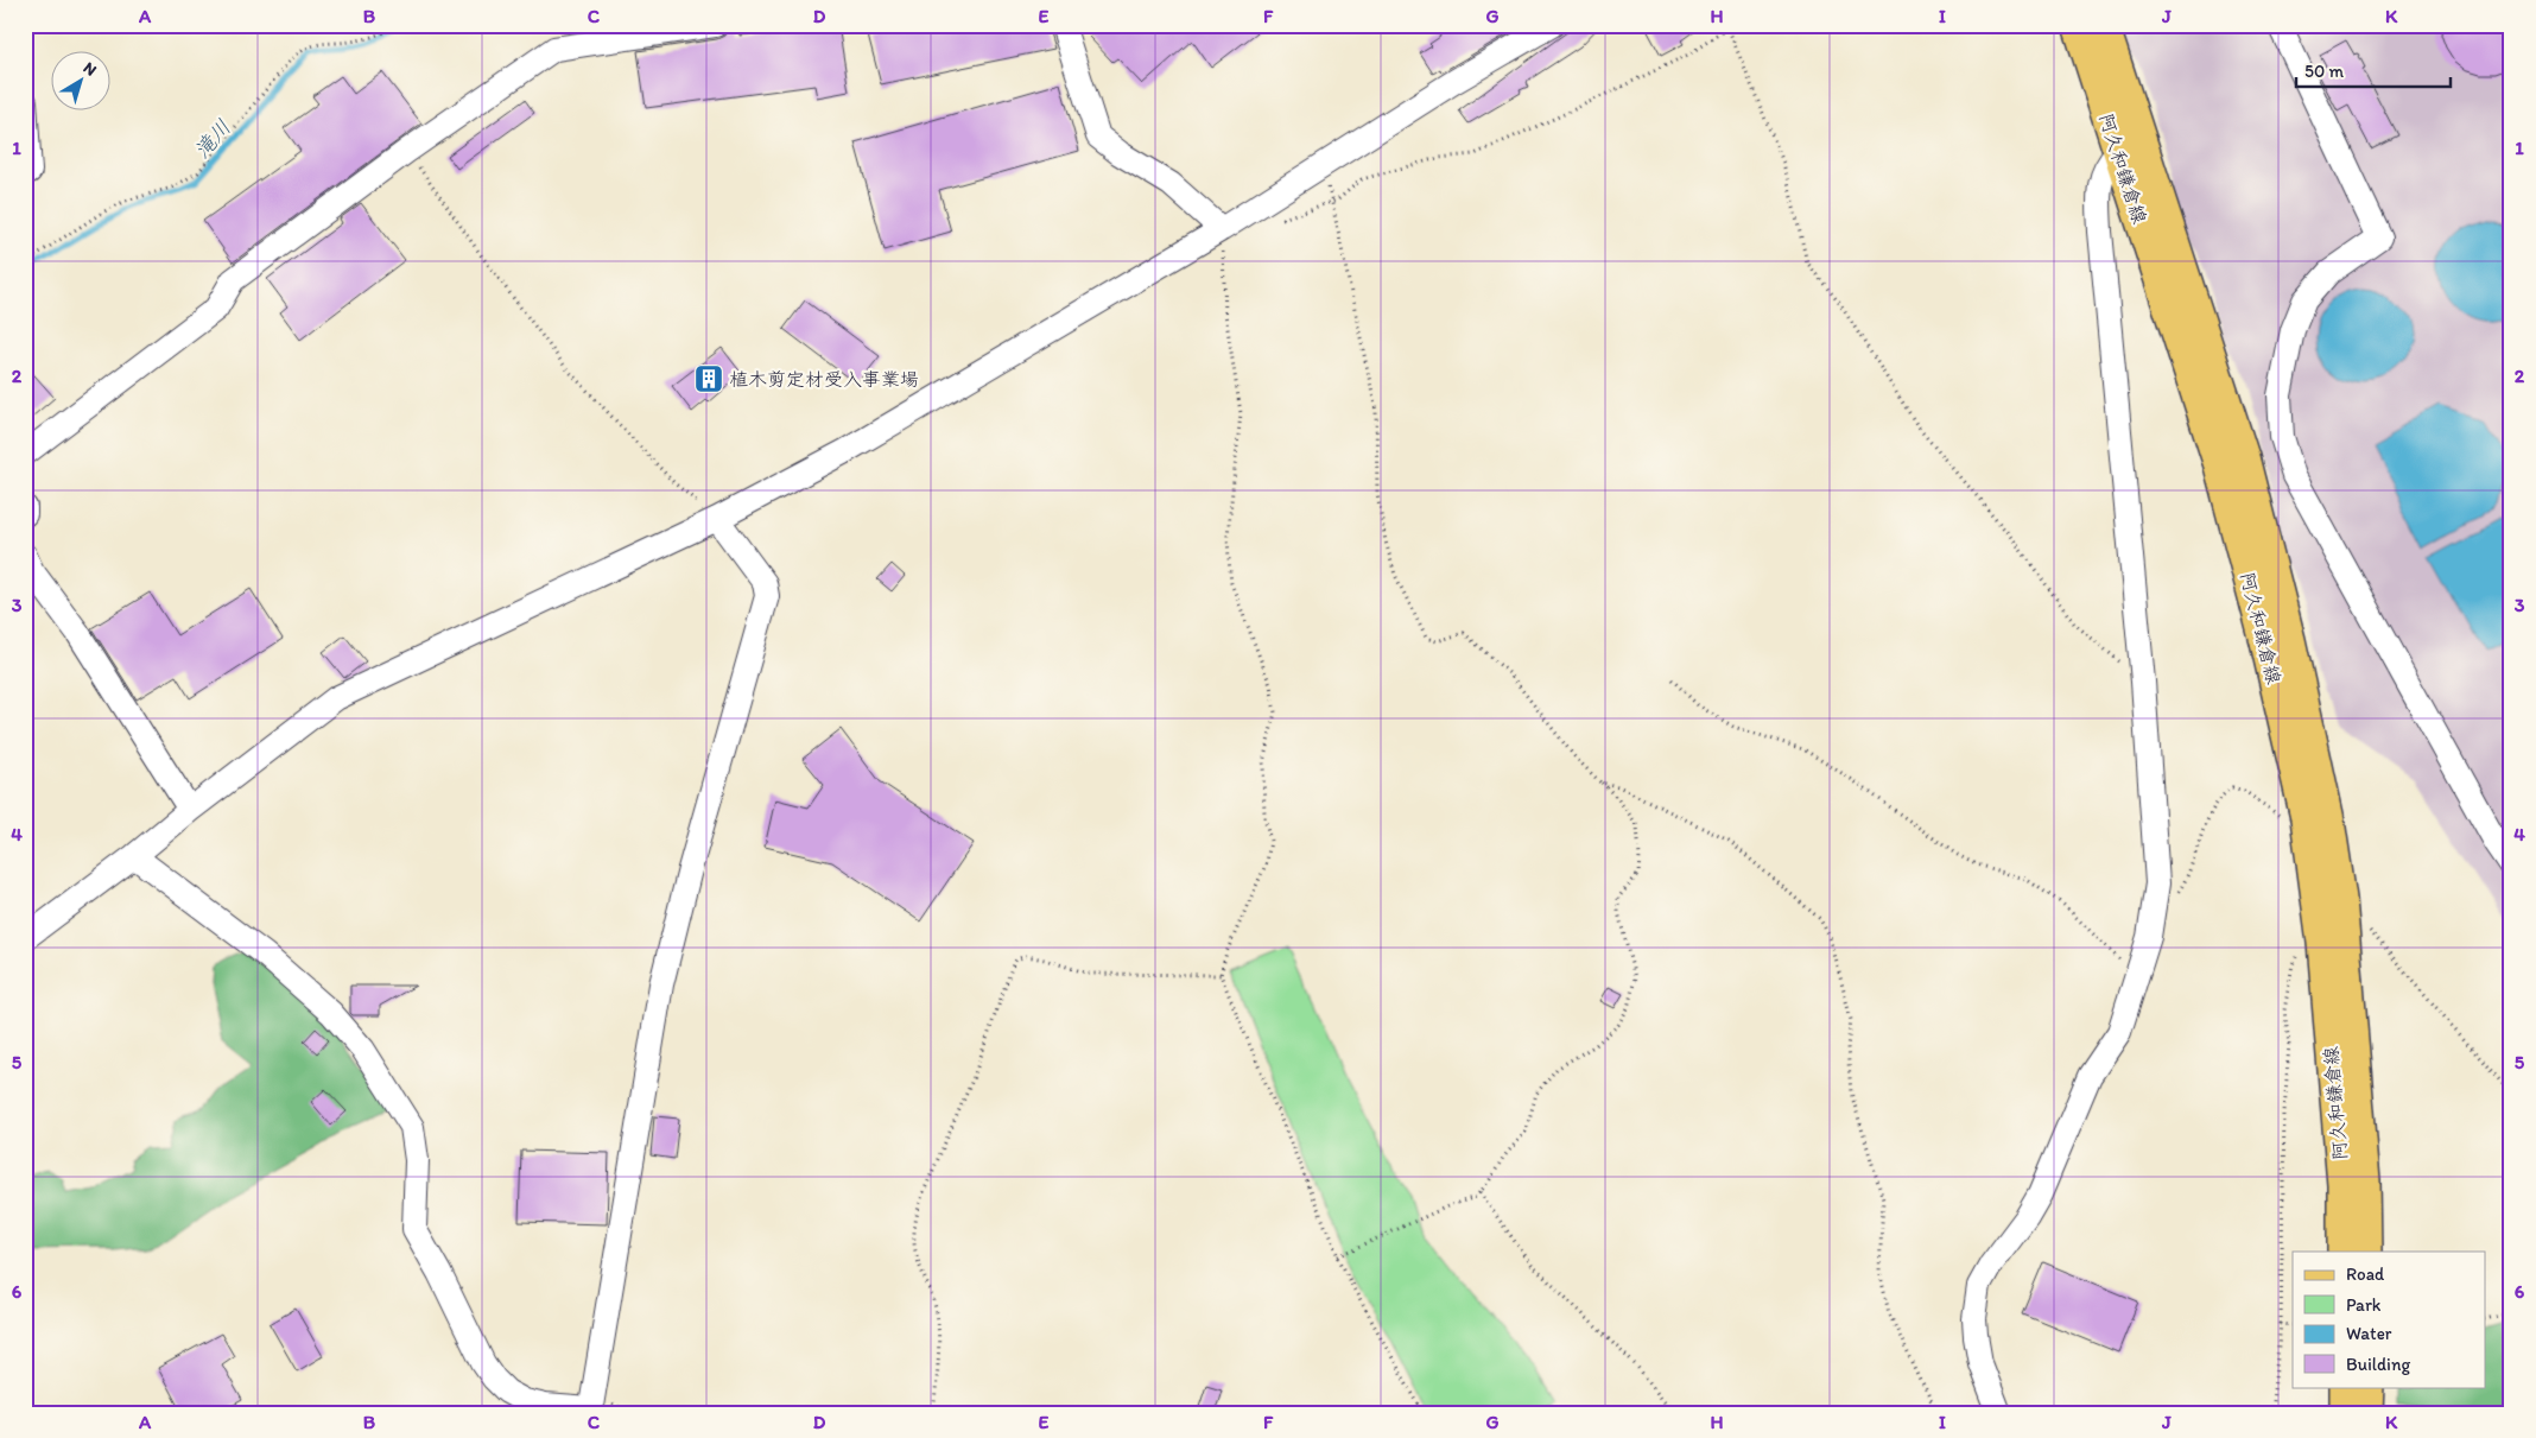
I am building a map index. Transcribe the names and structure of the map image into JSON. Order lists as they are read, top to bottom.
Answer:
{
  "streets": {
    "main road": ["阿久和鎌倉線"]
  },
  "water": ["滝川"],
  "places": {
    "building": ["植木剪定材受入事業場"]
  },
  "legend": [
    "Road",
    "Park",
    "Water",
    "Building"
  ],
  "scale_bar": "50 m",
  "north": "top right",
  "grid": {
    "columns": [
      "A",
      "B",
      "C",
      "D",
      "E",
      "F",
      "G",
      "H",
      "I",
      "J",
      "K"
    ],
    "rows": [
      "1",
      "2",
      "3",
      "4",
      "5",
      "6"
    ]
  }
}
